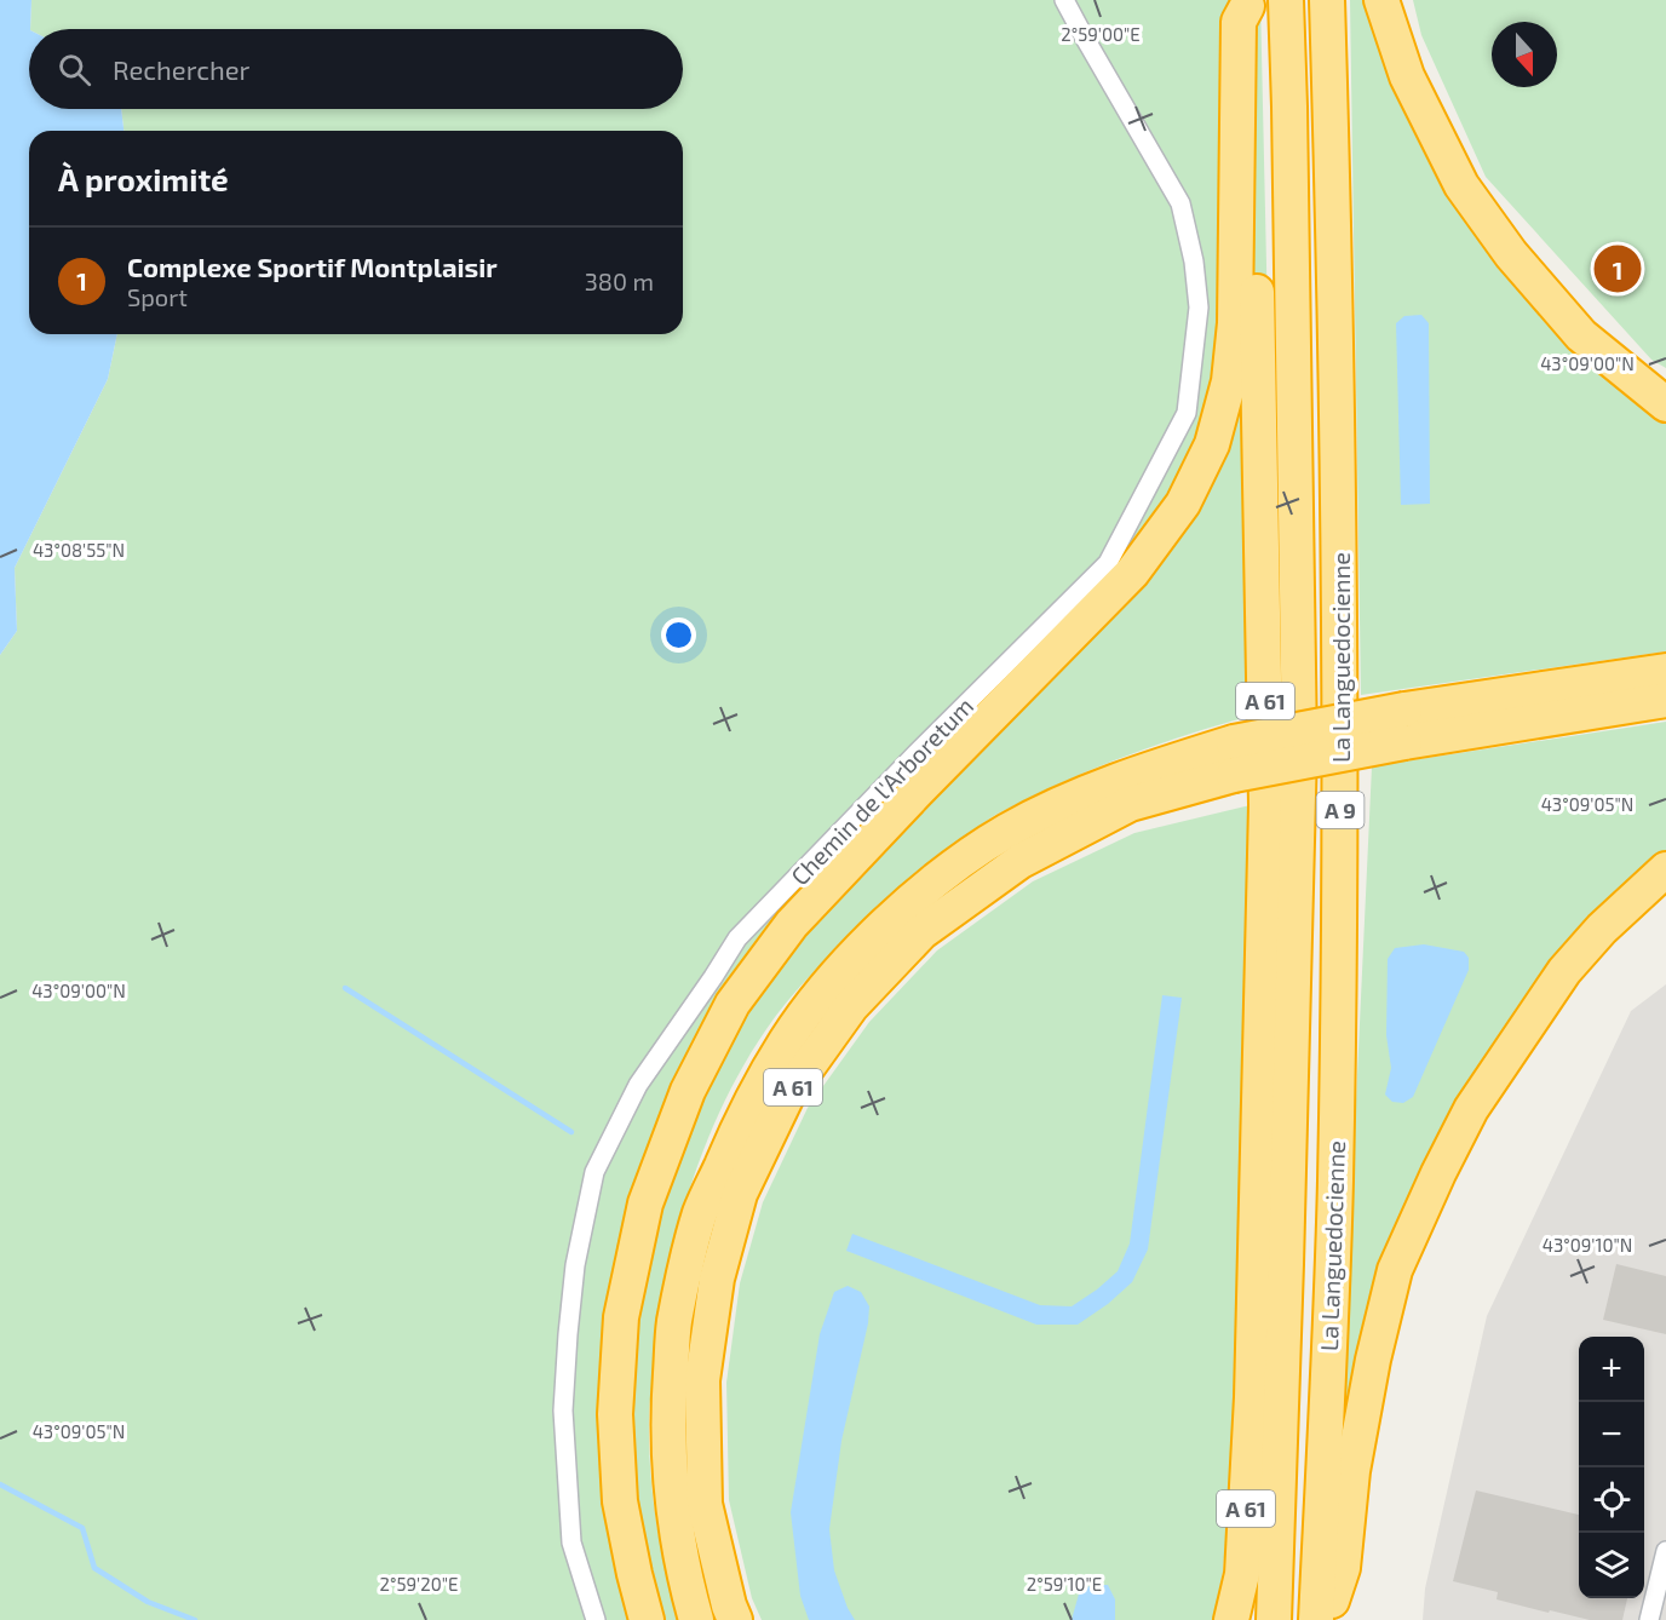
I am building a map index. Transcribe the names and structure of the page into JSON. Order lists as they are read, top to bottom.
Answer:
{
  "streets": {
    "highway": ["La Languedocienne", "A 61", "A 9"],
    "street": ["Chemin de l'Arboretum"]
  },
  "north": "bottom",
  "page": {
    "search": "Rechercher",
    "heading": "À proximité",
    "list": [
      {
        "mark": "1",
        "name": "Complexe Sportif Montplaisir",
        "note": "Sport",
        "value": "380 m"
      }
    ],
    "pins": "1",
    "map_buttons": ["+", "−"]
  },
  "coordinates": [
    "2°59'00\"E",
    "43°09'00\"N",
    "43°08'55\"N",
    "43°09'05\"N",
    "43°09'10\"N",
    "2°59'20\"E",
    "2°59'10\"E"
  ]
}
